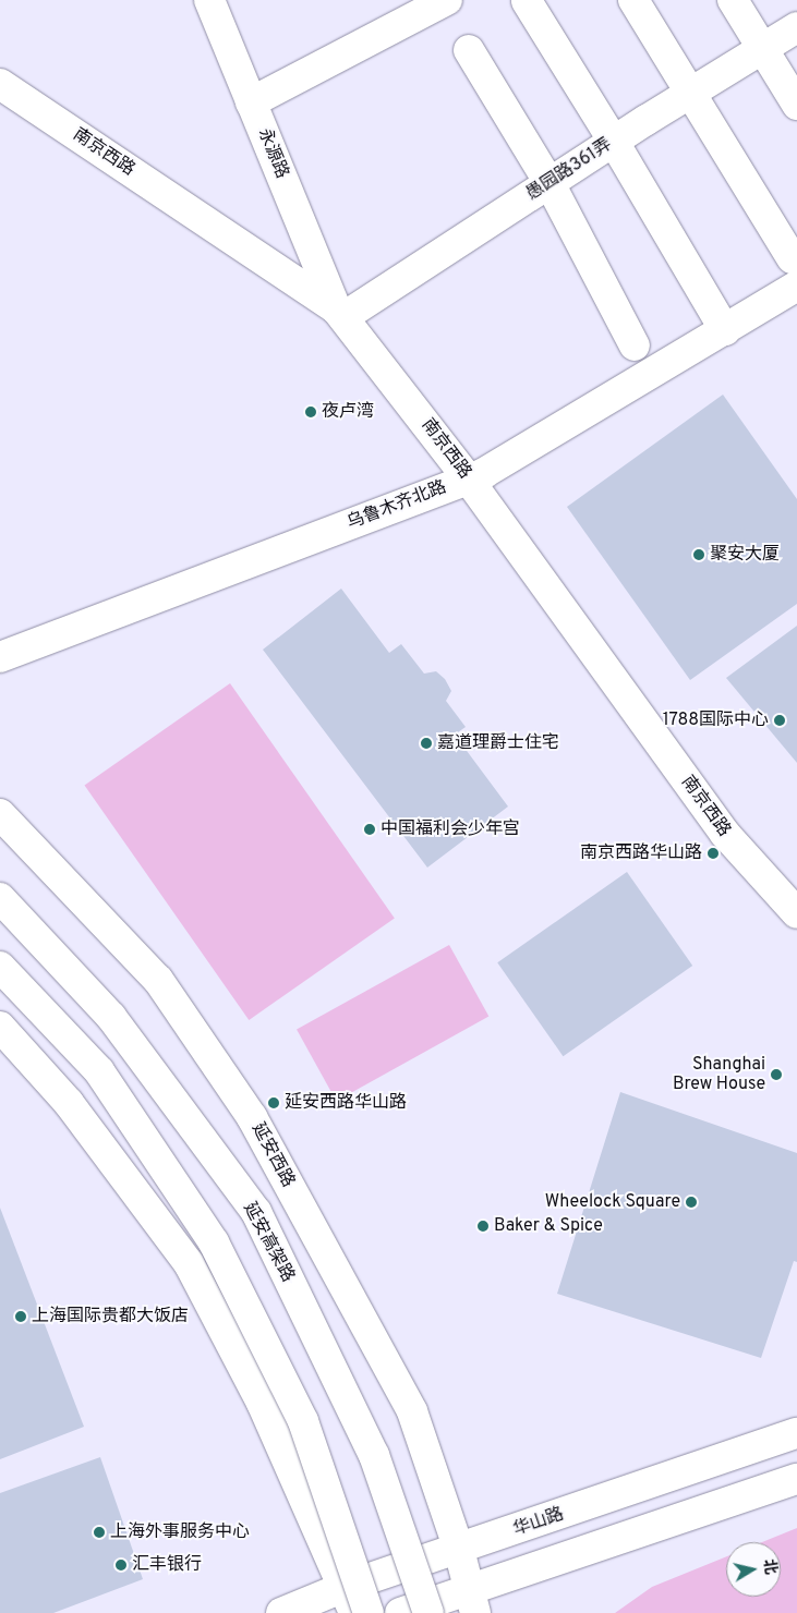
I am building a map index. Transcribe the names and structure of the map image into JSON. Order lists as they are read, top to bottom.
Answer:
{
  "streets": {
    "main road": [
      "南京西路",
      "永源路",
      "愚园路361弄",
      "乌鲁木齐北路",
      "延安西路",
      "延安高架路",
      "华山路"
    ]
  },
  "crossings": [
    ["南京西路", "永源路"],
    ["南京西路", "愚园路361弄"],
    ["南京西路", "乌鲁木齐北路"],
    ["永源路", "愚园路361弄"],
    ["延安西路", "华山路"]
  ],
  "places": [
    "夜卢湾",
    "聚安大厦",
    "1788国际中心",
    "嘉道理爵士住宅",
    "中国福利会少年宫",
    "南京西路华山路",
    "Shanghai Brew House",
    "延安西路华山路",
    "Wheelock Square",
    "Baker & Spice",
    "上海国际贵都大饭店",
    "上海外事服务中心",
    "汇丰银行"
  ],
  "north": "right"
}
